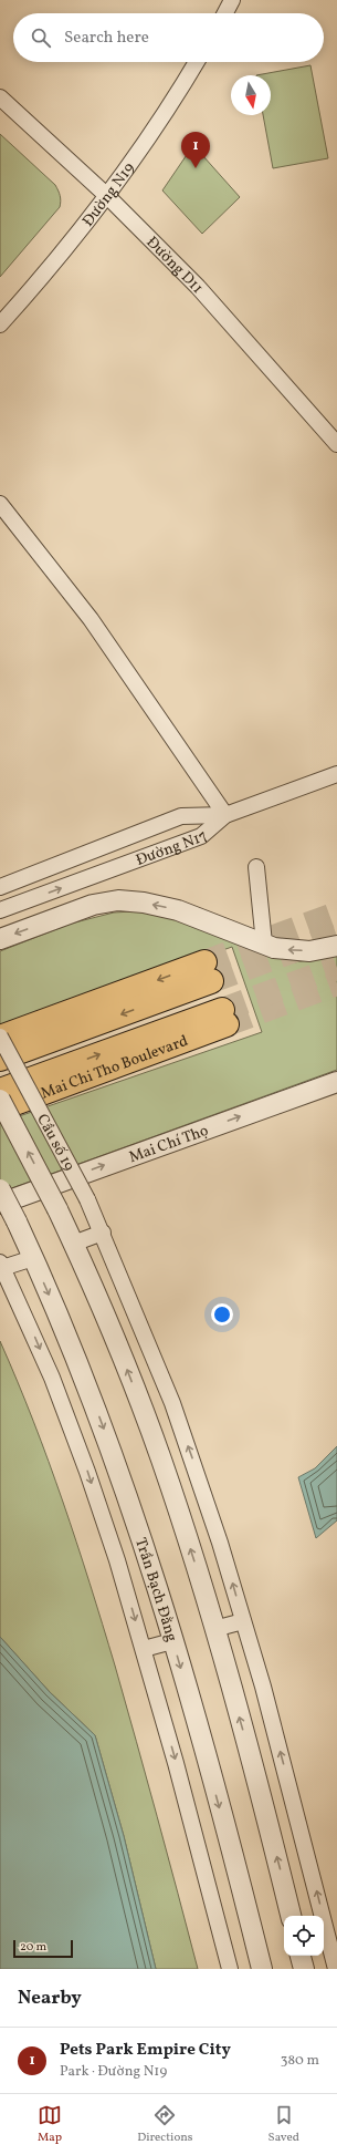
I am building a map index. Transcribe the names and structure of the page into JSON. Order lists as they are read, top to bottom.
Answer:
{
  "streets": {
    "main road": ["Mai Chi Tho Boulevard"],
    "street": [
      "Đường N19",
      "Đường D11",
      "Đường N17",
      "Cầu số 19",
      "Mai Chí Thọ",
      "Trần Bạch Đằng"
    ]
  },
  "crossings": [
    ["Đường N19", "Đường D11"]
  ],
  "one_way": ["Mai Chí Thọ"],
  "scale_bar": "20 m",
  "north": "bottom",
  "page": {
    "search": "Search here",
    "pins": "1",
    "scale": "20 m",
    "heading": "Nearby",
    "list": [
      {
        "mark": "1",
        "name": "Pets Park Empire City",
        "note": "Park · Đường N19",
        "value": "380 m"
      }
    ],
    "nav": ["Map", "Directions", "Saved"]
  }
}
